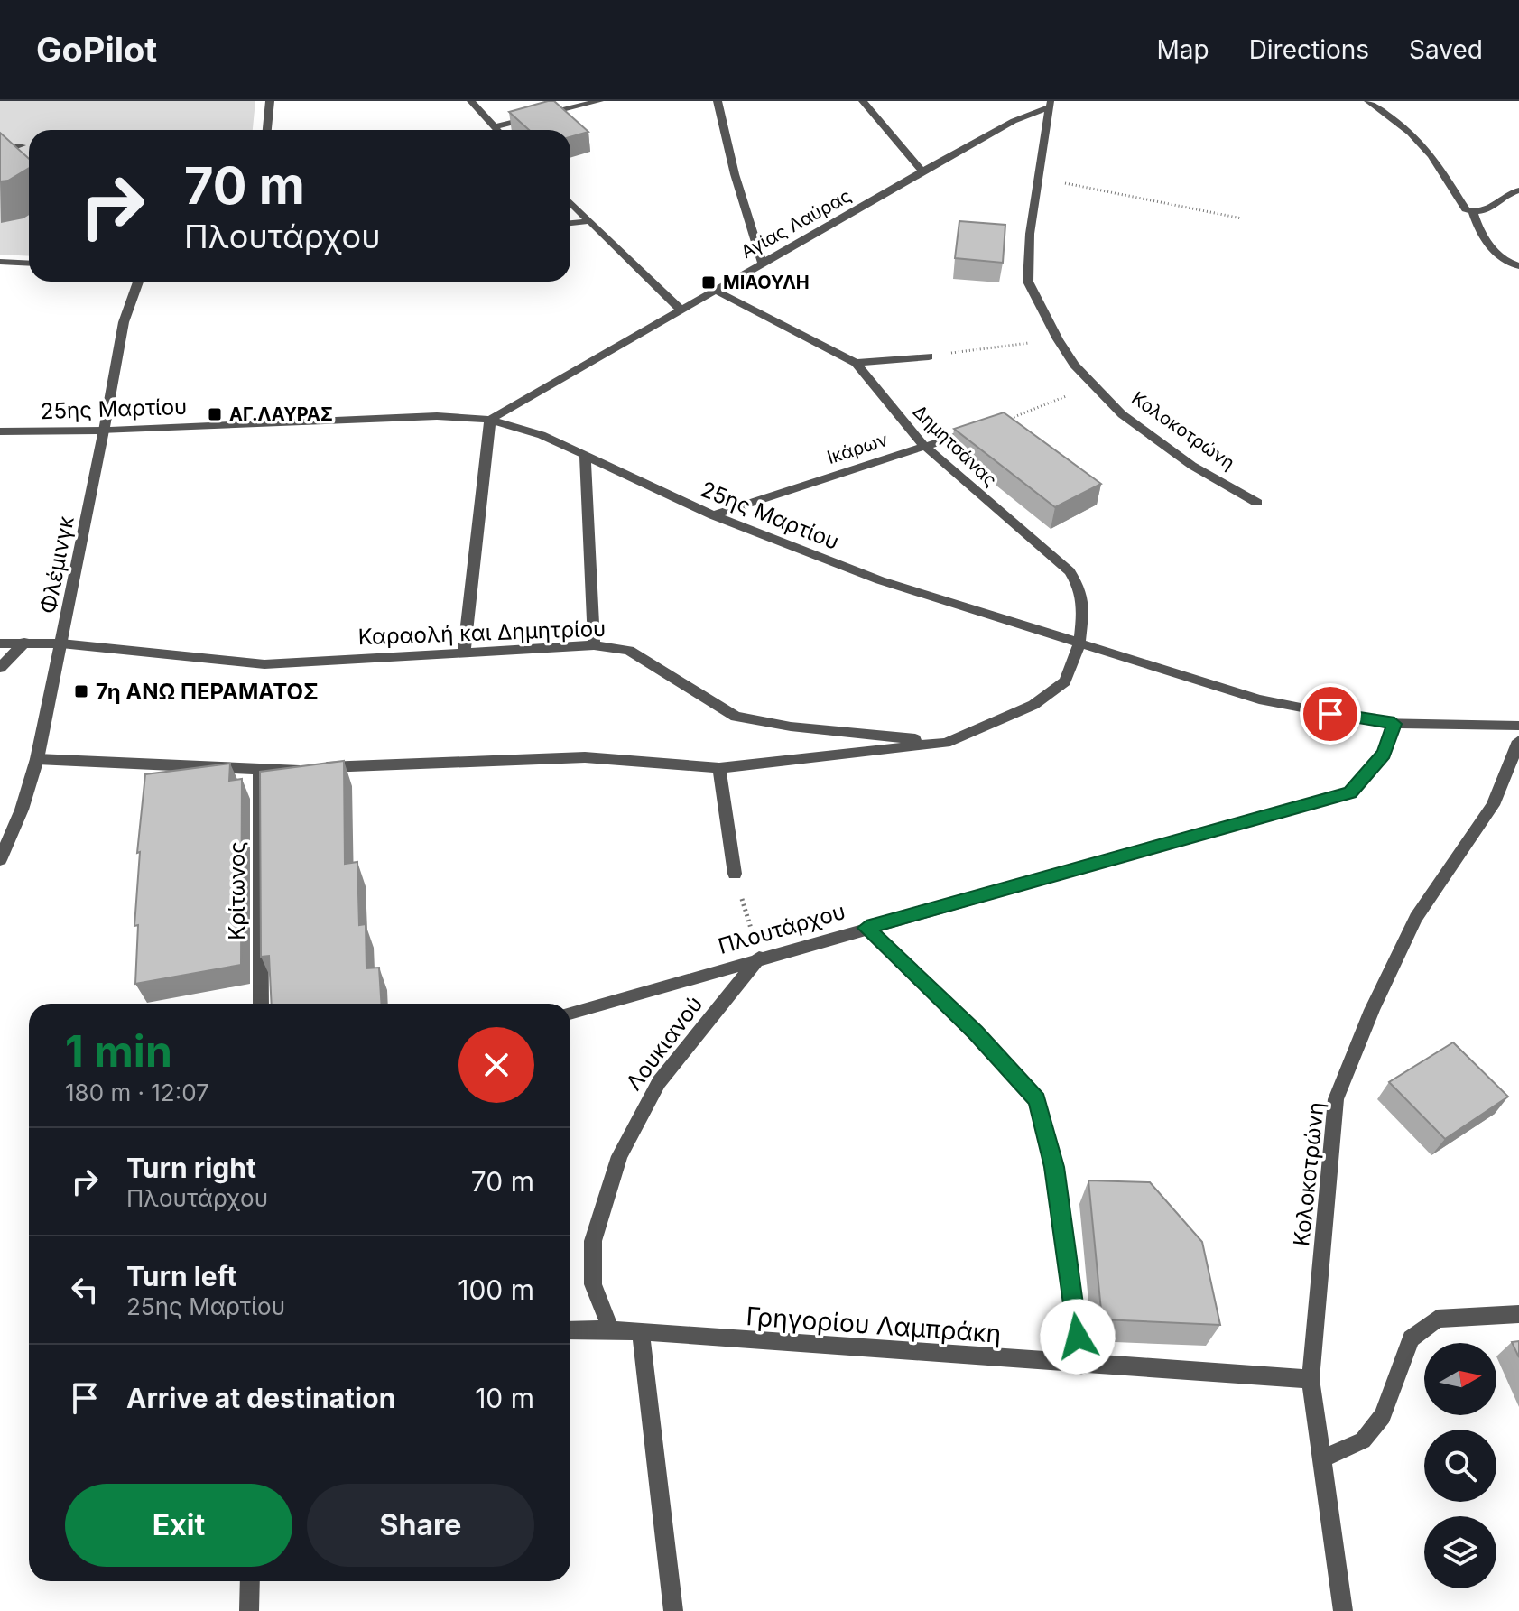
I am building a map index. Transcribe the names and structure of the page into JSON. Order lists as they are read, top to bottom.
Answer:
{
  "streets": {
    "street": [
      "Αγίας Λαύρας",
      "25ης Μαρτίου",
      "Κολοκοτρώνη",
      "Δημητσάνας",
      "Ικάρων",
      "Φλέμινγκ",
      "Καραολή και Δημητρίου",
      "Κρίτωνος",
      "Πλουτάρχου",
      "Λουκιανού",
      "Γρηγορίου Λαμπράκη"
    ]
  },
  "crossings": [
    ["Αγίας Λαύρας", "25ης Μαρτίου"],
    ["Αγίας Λαύρας", "Κολοκοτρώνη"],
    ["Αγίας Λαύρας", "Δημητσάνας"],
    ["25ης Μαρτίου", "Δημητσάνας"],
    ["25ης Μαρτίου", "Ικάρων"],
    ["25ης Μαρτίου", "Φλέμινγκ"],
    ["25ης Μαρτίου", "Καραολή και Δημητρίου"],
    ["25ης Μαρτίου", "Πλουτάρχου"],
    ["Κολοκοτρώνη", "Γρηγορίου Λαμπράκη"],
    ["Δημητσάνας", "Ικάρων"],
    ["Δημητσάνας", "Καραολή και Δημητρίου"],
    ["Φλέμινγκ", "Καραολή και Δημητρίου"],
    ["Καραολή και Δημητρίου", "Κρίτωνος"],
    ["Πλουτάρχου", "Λουκιανού"],
    ["Λουκιανού", "Γρηγορίου Λαμπράκη"]
  ],
  "places": {
    "transit": ["ΜΙΑΟΥΛΗ", "ΑΓ.ΛΑΥΡΑΣ", "7η ΑΝΩ ΠΕΡΑΜΑΤΟΣ"]
  },
  "north": "right",
  "page": {
    "header": "GoPilot",
    "nav": ["Map", "Directions", "Saved"],
    "turn": ["70 m", "Πλουτάρχου"],
    "heading": ["1 min", "180 m · 12:07"],
    "list": [
      {
        "name": "Turn right",
        "note": "Πλουτάρχου",
        "value": "70 m"
      },
      {
        "name": "Turn left",
        "note": "25ης Μαρτίου",
        "value": "100 m"
      },
      {
        "name": "Arrive at destination",
        "value": "10 m"
      }
    ],
    "buttons": ["Exit", "Share"]
  }
}
